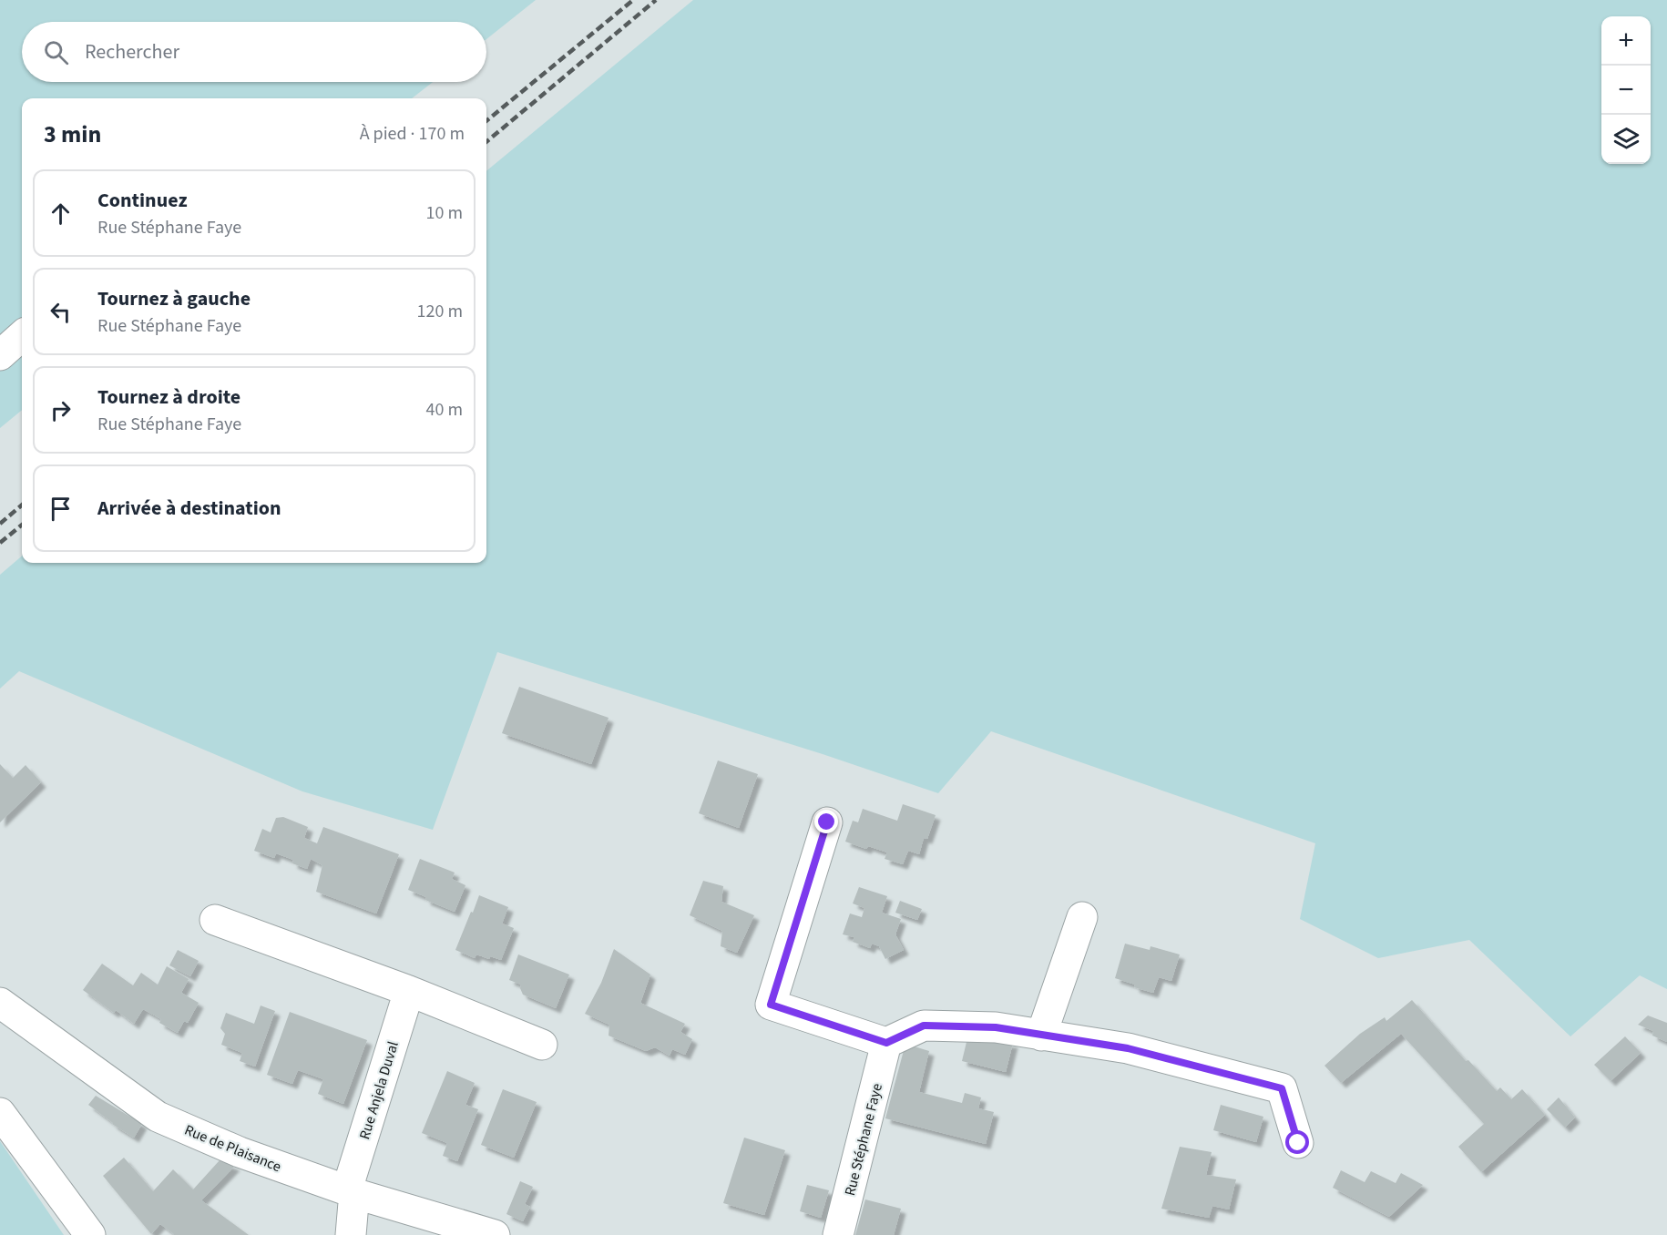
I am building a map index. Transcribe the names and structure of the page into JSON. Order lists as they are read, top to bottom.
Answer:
{
  "streets": {
    "street": ["Rue Anjela Duval", "Rue Stéphane Faye", "Rue de Plaisance"]
  },
  "crossings": [
    ["Rue Anjela Duval", "Rue de Plaisance"]
  ],
  "page": {
    "map_buttons": ["+", "−"],
    "search": "Rechercher",
    "heading": ["3 min", "À pied · 170 m"],
    "list": [
      ["Continuez", "Rue Stéphane Faye", "10 m"],
      ["Tournez à gauche", "Rue Stéphane Faye", "120 m"],
      ["Tournez à droite", "Rue Stéphane Faye", "40 m"],
      "Arrivée à destination"
    ]
  }
}
